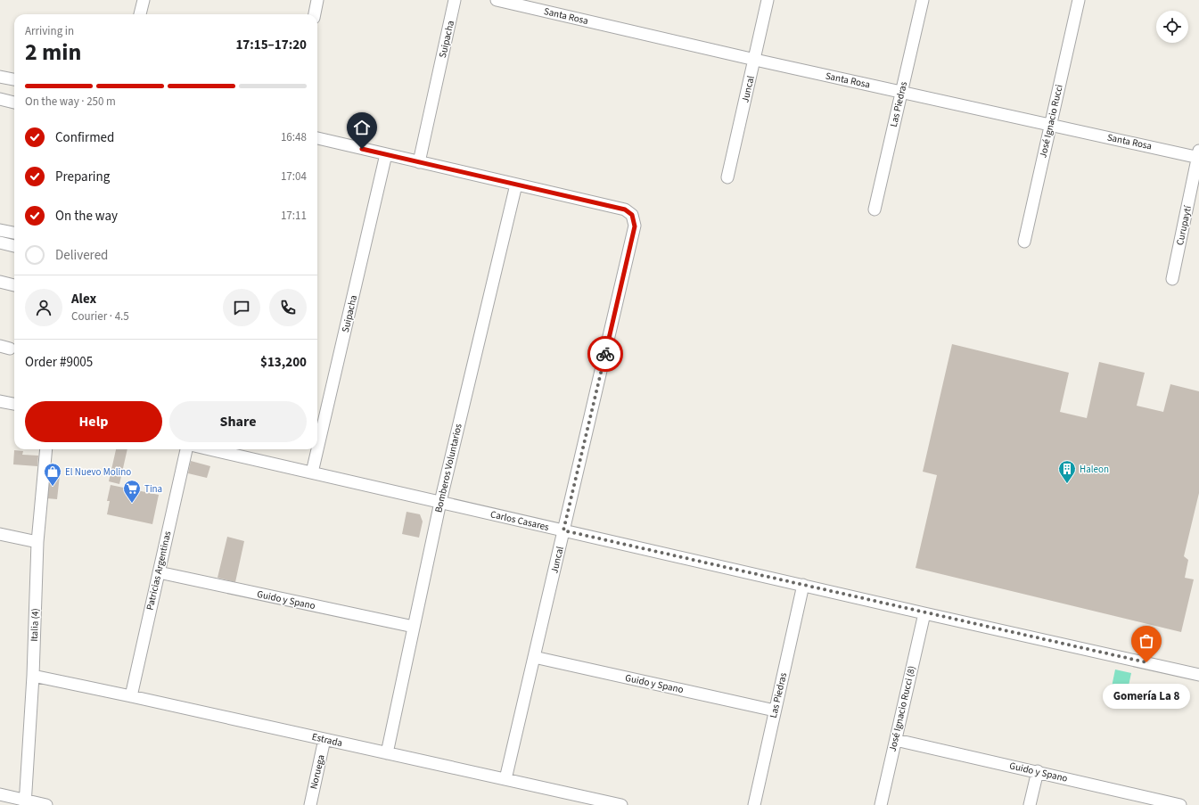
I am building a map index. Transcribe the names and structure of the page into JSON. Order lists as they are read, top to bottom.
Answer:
{
  "streets": {
    "street": [
      "Santa Rosa",
      "Suipacha",
      "Juncal",
      "Las Piedras",
      "José Ignacio Rucci",
      "Curupaytí",
      "Bomberos Voluntarios",
      "Carlos Casares",
      "Patricias Argentinas",
      "Guido y Spano",
      "Italia (4)",
      "José Ignacio Rucci (8)",
      "Estrada",
      "Noruega"
    ]
  },
  "crossings": [
    ["Santa Rosa", "Juncal"],
    ["Santa Rosa", "Las Piedras"],
    ["Santa Rosa", "José Ignacio Rucci"],
    ["Santa Rosa", "Curupaytí"],
    ["Suipacha", "Carlos Casares"],
    ["Juncal", "Bomberos Voluntarios"],
    ["Juncal", "Carlos Casares"],
    ["Juncal", "Guido y Spano"],
    ["Juncal", "Estrada"],
    ["Las Piedras", "Carlos Casares"],
    ["Las Piedras", "Guido y Spano"],
    ["Bomberos Voluntarios", "Carlos Casares"],
    ["Bomberos Voluntarios", "Guido y Spano"],
    ["Bomberos Voluntarios", "Estrada"],
    ["Carlos Casares", "José Ignacio Rucci (8)"],
    ["Patricias Argentinas", "Guido y Spano"],
    ["Patricias Argentinas", "Estrada"],
    ["Guido y Spano", "José Ignacio Rucci (8)"],
    ["Italia (4)", "Estrada"],
    ["Estrada", "Noruega"]
  ],
  "places": {
    "building": ["Haleon"],
    "shop": ["El Nuevo Molino"],
    "supermarket": ["Tina"],
    "other": ["Gomería La 8"]
  },
  "page": {
    "heading": ["2 min", "Arriving in", "17:15–17:20"],
    "panel": [
      "Alex",
      "Courier · 4.5",
      "Order #9005",
      "$13,200"
    ],
    "bar": "On the way · 250 m",
    "list": [
      ["Confirmed", "16:48"],
      ["Preparing", "17:04"],
      ["On the way", "17:11"],
      "Delivered"
    ],
    "buttons": ["Help", "Share"],
    "bubble": "Gomería La 8"
  }
}
